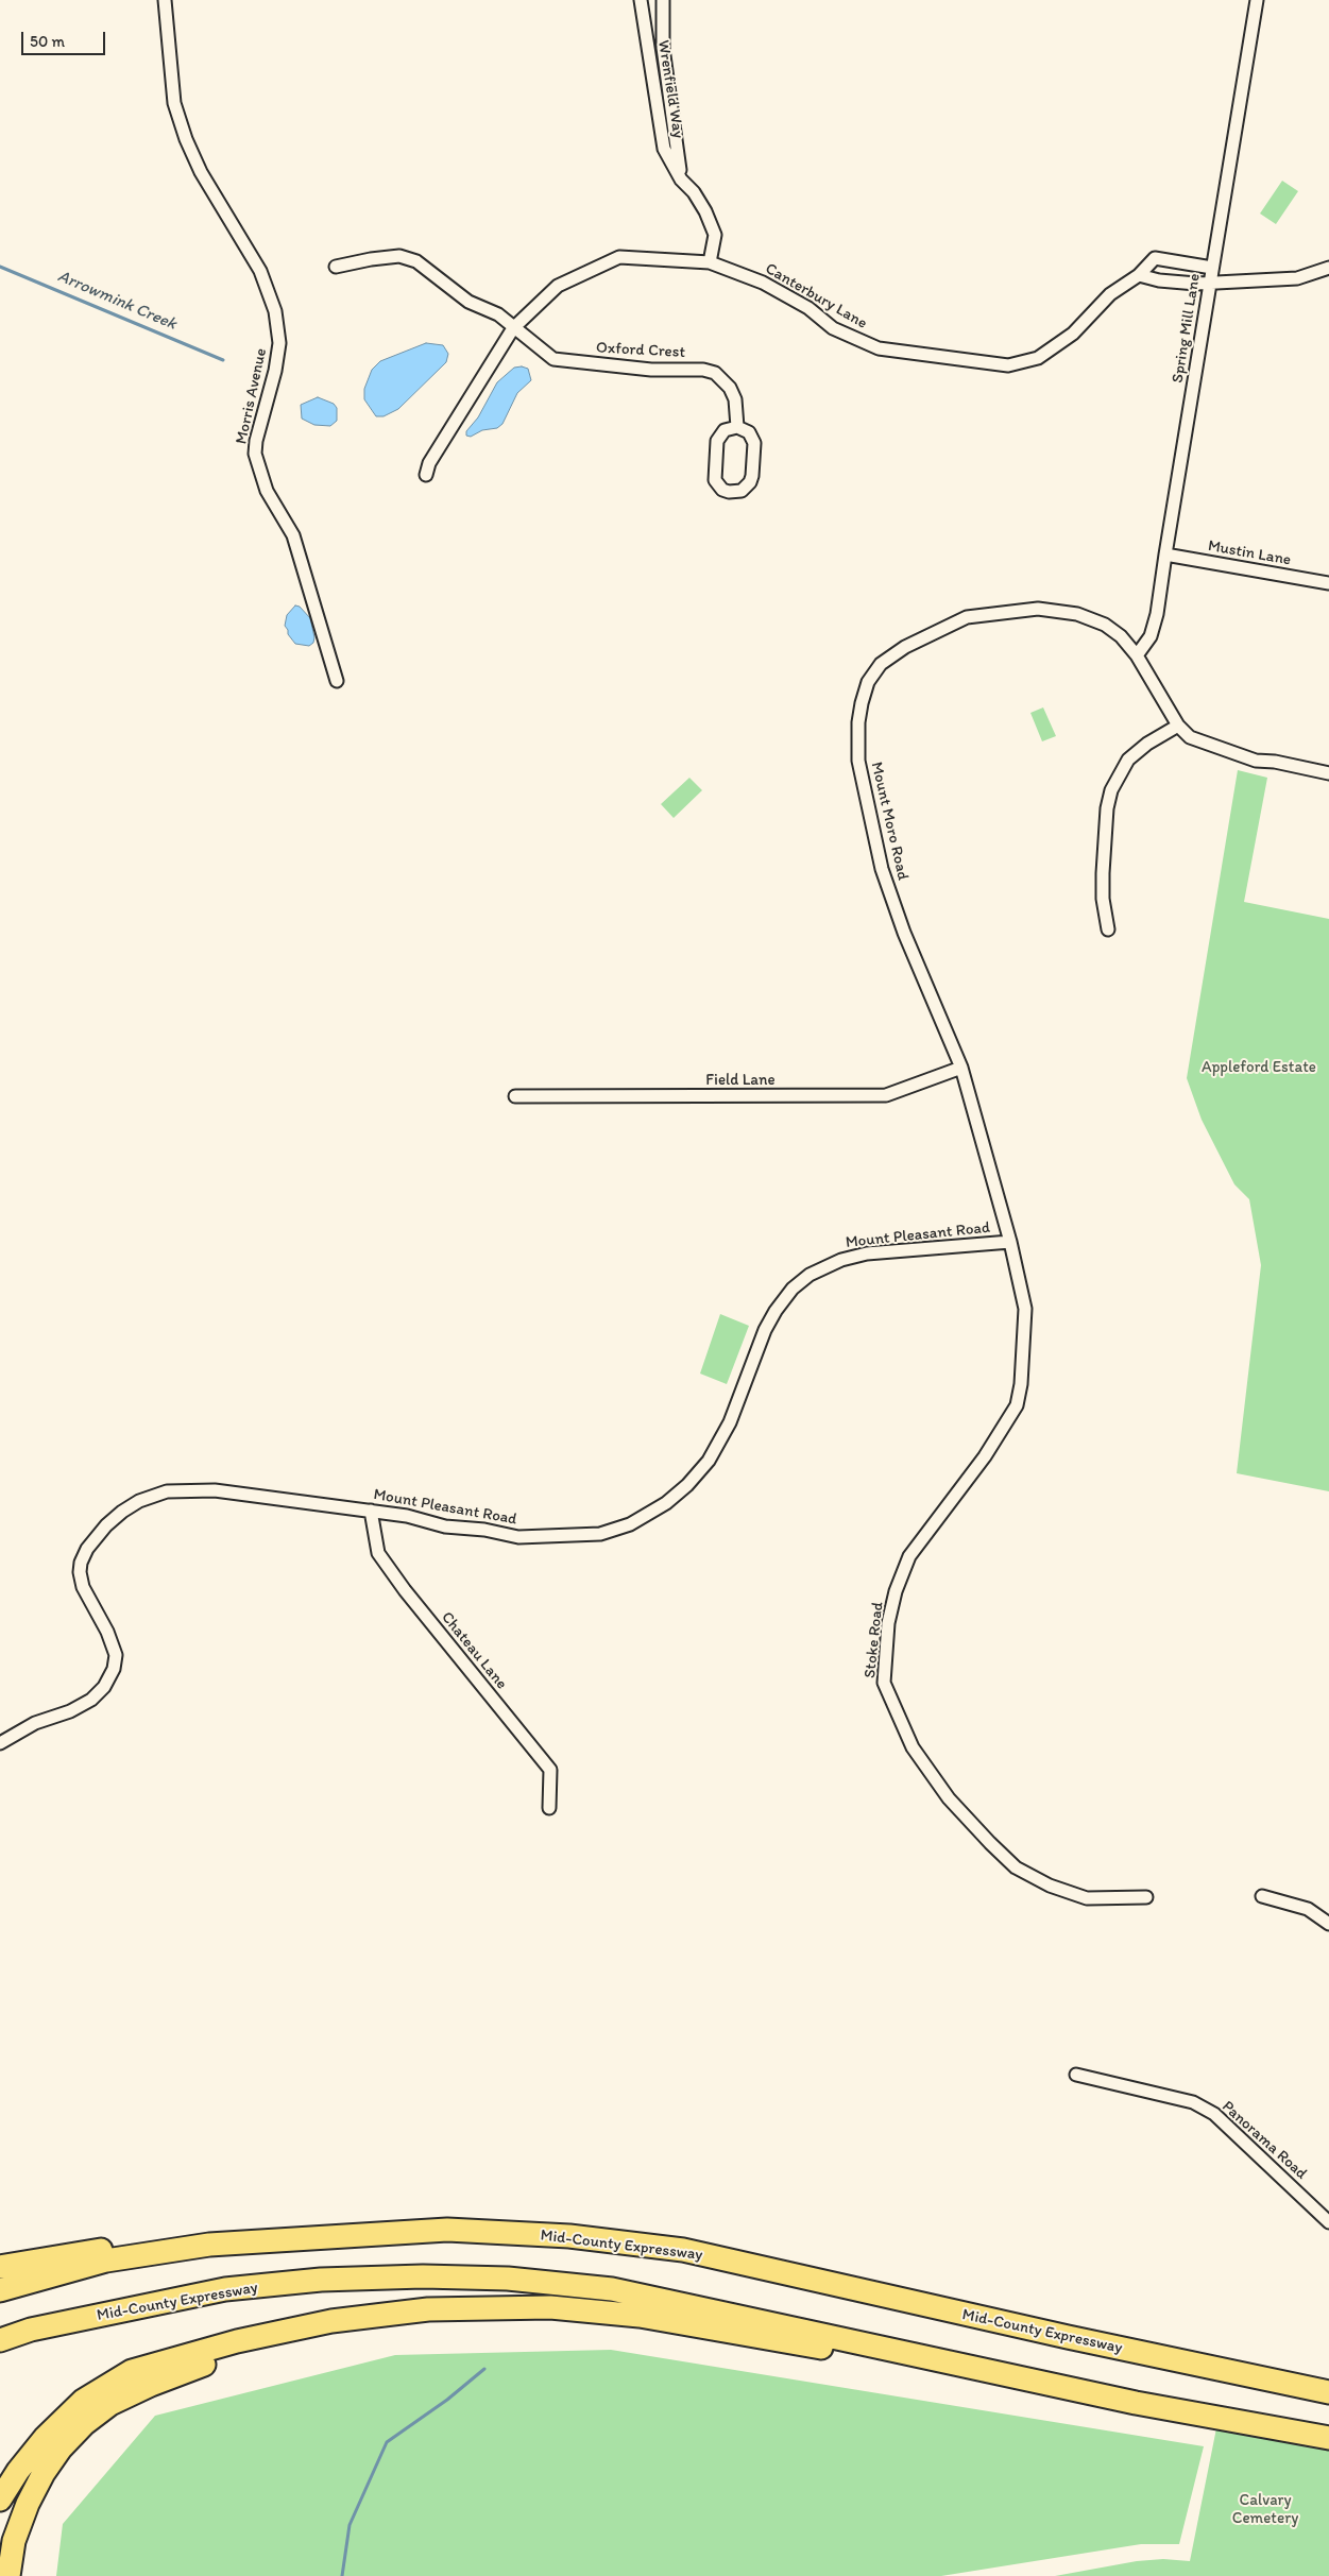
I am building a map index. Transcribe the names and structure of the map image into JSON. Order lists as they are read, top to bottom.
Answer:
{
  "streets": {
    "highway": ["Mid-County Expressway"],
    "street": [
      "Wrenfield Way",
      "Canterbury Lane",
      "Spring Mill Lane",
      "Oxford Crest",
      "Morris Avenue",
      "Mustin Lane",
      "Mount Moro Road",
      "Field Lane",
      "Mount Pleasant Road",
      "Stoke Road",
      "Chateau Lane",
      "Panorama Road"
    ]
  },
  "crossings": [
    ["Wrenfield Way", "Canterbury Lane"],
    ["Canterbury Lane", "Spring Mill Lane"],
    ["Canterbury Lane", "Oxford Crest"],
    ["Spring Mill Lane", "Mustin Lane"],
    ["Spring Mill Lane", "Mount Moro Road"],
    ["Mount Moro Road", "Field Lane"],
    ["Mount Moro Road", "Mount Pleasant Road"],
    ["Mount Moro Road", "Stoke Road"],
    ["Mount Pleasant Road", "Stoke Road"],
    ["Mount Pleasant Road", "Chateau Lane"]
  ],
  "water": ["Arrowmink Creek"],
  "parks": ["Appleford Estate", "Calvary Cemetery"],
  "scale_bar": "50 m"
}
